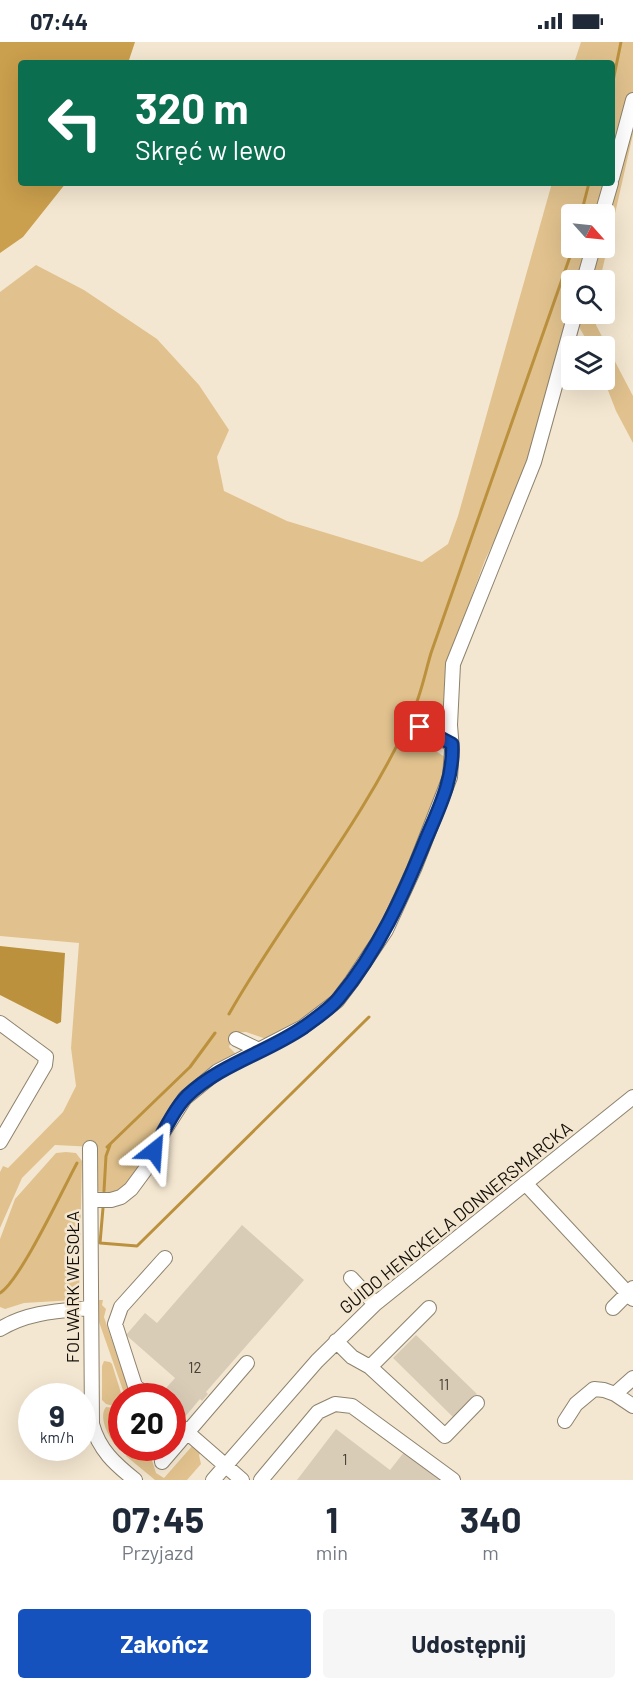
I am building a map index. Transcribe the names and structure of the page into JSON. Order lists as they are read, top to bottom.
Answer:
{
  "streets": {
    "street": ["GUIDO HENCKELA DONNERSMARCKA", "FOLWARK WESOŁA"]
  },
  "house_numbers": ["12", "11", "1"],
  "north": "bottom right",
  "page": {
    "status": "07:44",
    "turn": ["320 m", "Skręć w lewo"],
    "speed": "9 km/h",
    "limit": "20",
    "eta": [
      "07:45",
      "Przyjazd",
      "1",
      "min",
      "340",
      "m"
    ],
    "buttons": ["Zakończ", "Udostępnij"]
  }
}
